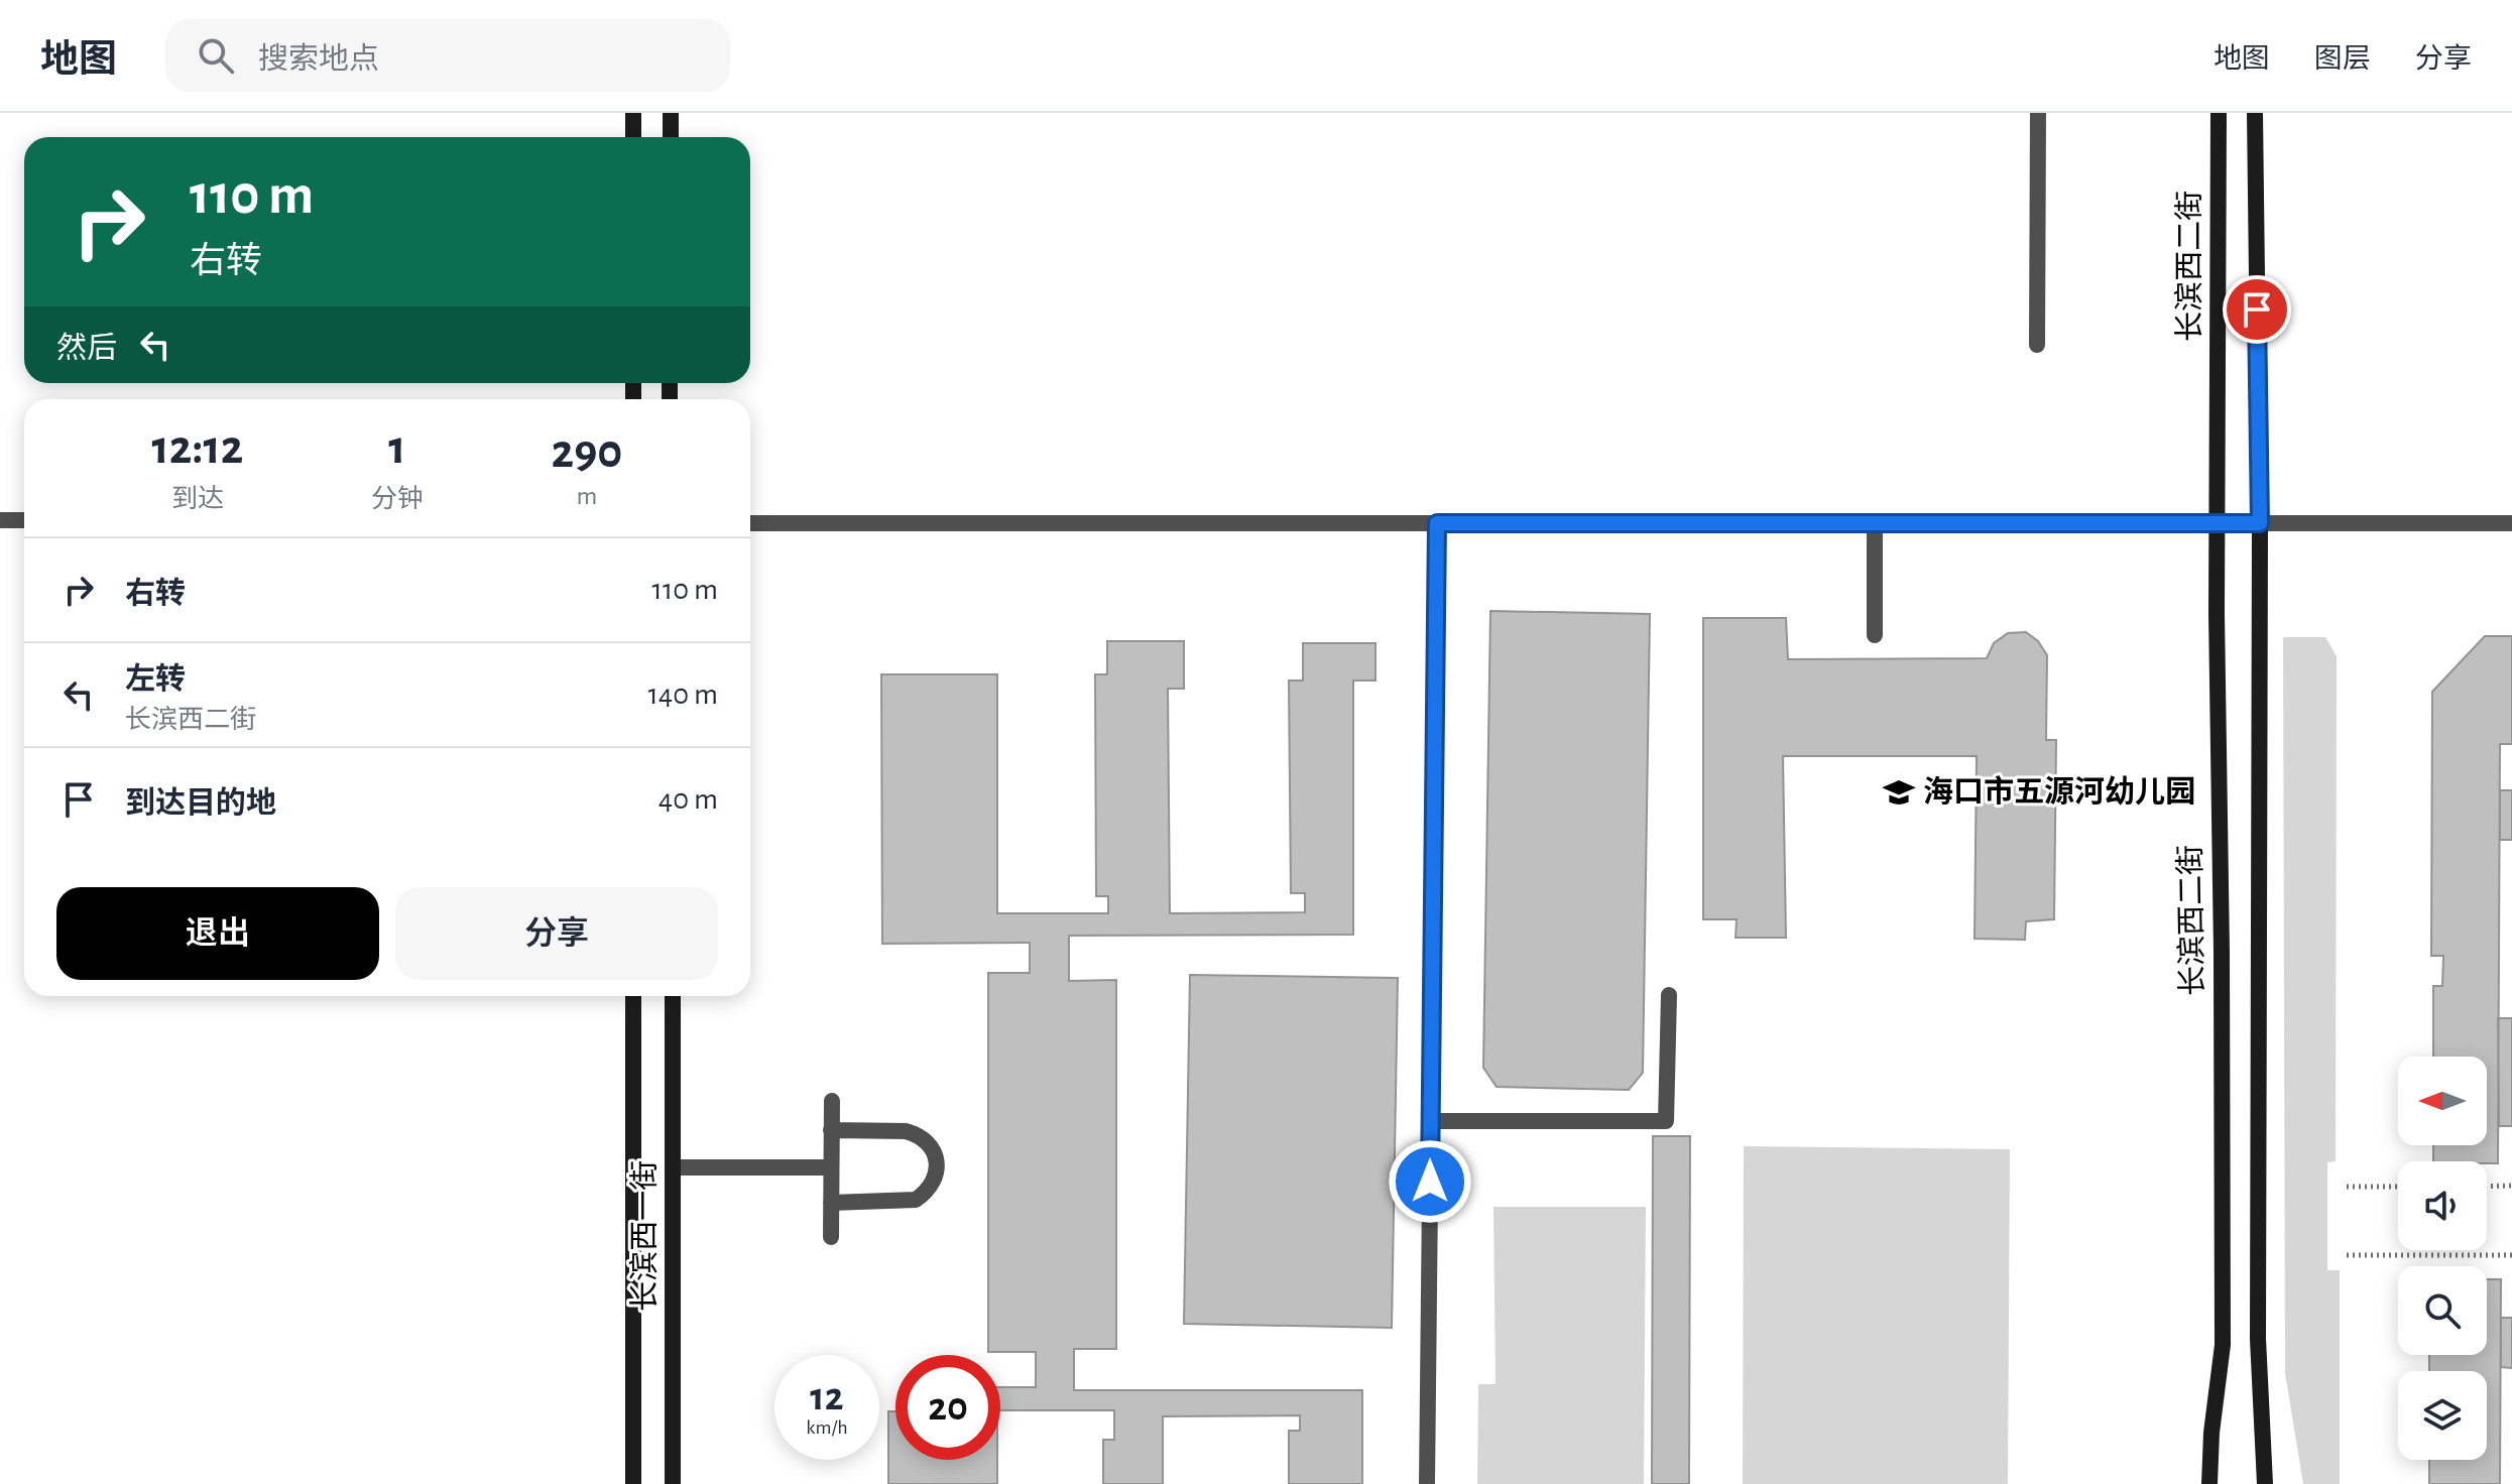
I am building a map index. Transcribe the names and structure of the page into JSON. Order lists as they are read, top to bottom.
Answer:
{
  "streets": {
    "main road": ["长滨西二街", "长滨西一街"]
  },
  "places": {
    "school or university": ["海口市五源河幼儿园"]
  },
  "north": "left",
  "page": {
    "header": "地图",
    "search": "搜索地点",
    "nav": ["地图", "图层", "分享"],
    "turn": ["110 m", "右转"],
    "then": "然后",
    "eta": [
      "12:12",
      "到达",
      "1",
      "分钟",
      "290",
      "m"
    ],
    "list": [
      {
        "name": "右转",
        "value": "110 m"
      },
      {
        "name": "左转",
        "note": "长滨西二街",
        "value": "140 m"
      },
      {
        "name": "到达目的地",
        "value": "40 m"
      }
    ],
    "buttons": ["退出", "分享"],
    "speed": "12 km/h",
    "limit": "20"
  }
}
